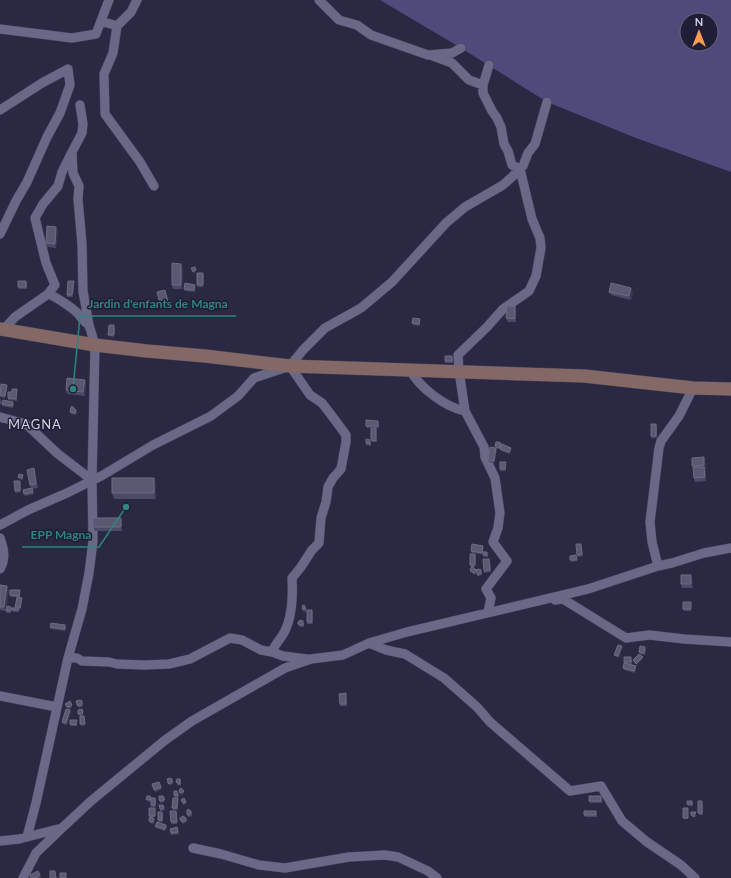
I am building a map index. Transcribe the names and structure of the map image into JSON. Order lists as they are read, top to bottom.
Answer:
{
  "districts": ["MAGNA"],
  "places": ["Jardin d'enfants de Magna", "EPP Magna"],
  "north": "top"
}
